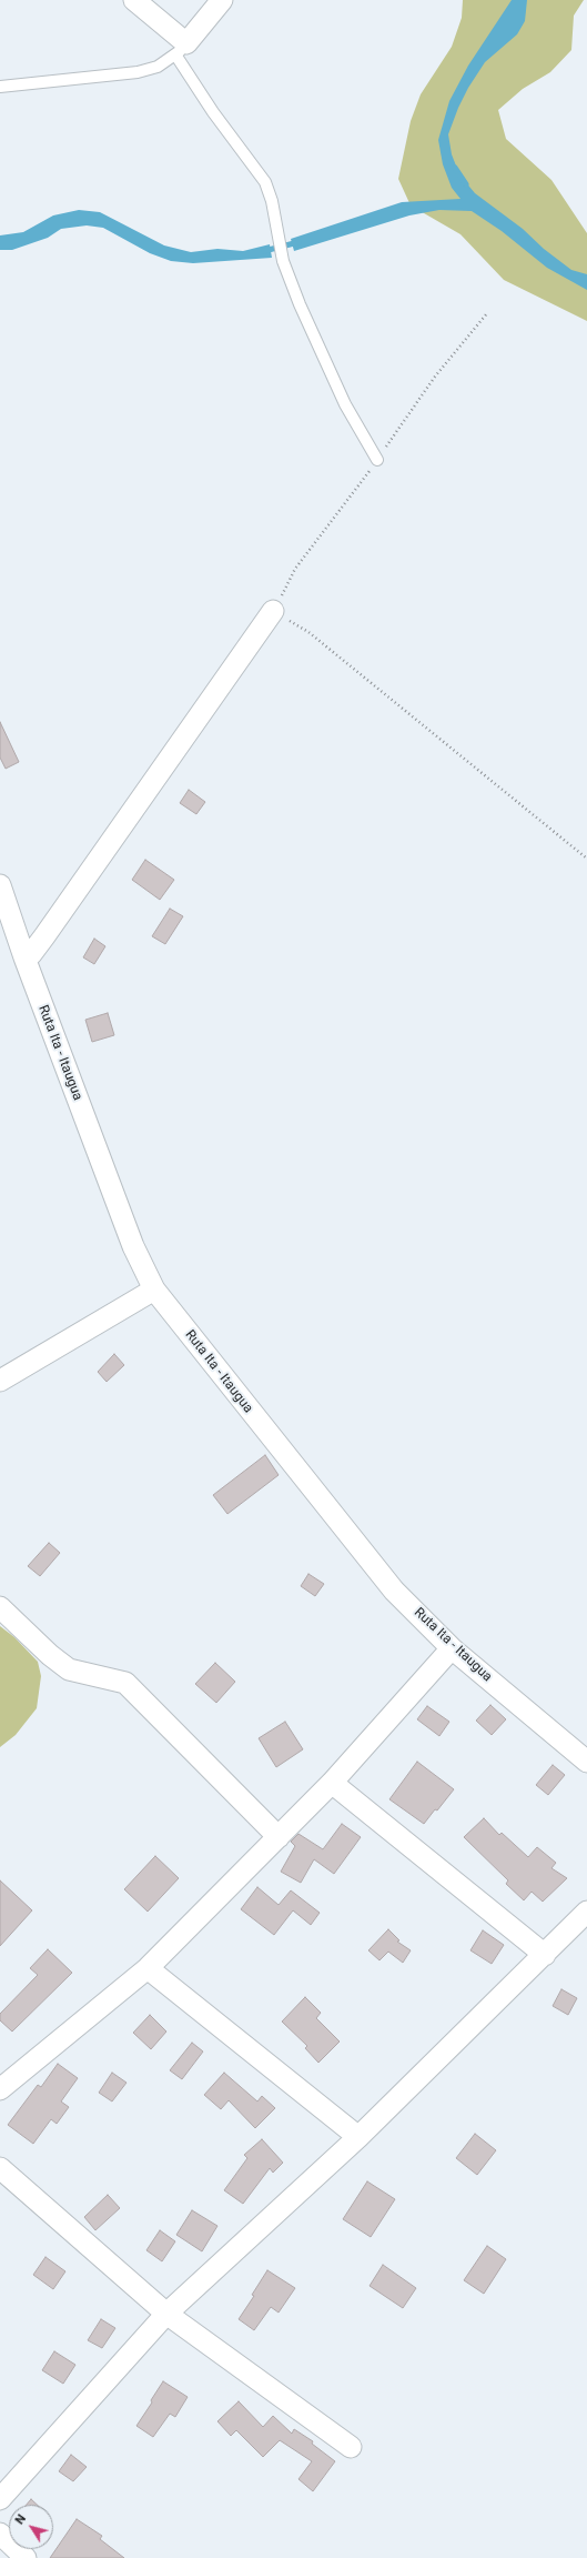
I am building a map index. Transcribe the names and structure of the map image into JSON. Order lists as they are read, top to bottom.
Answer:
{
  "streets": {
    "street": ["Ruta Ita - Itaugua"]
  },
  "north": "top left"
}
